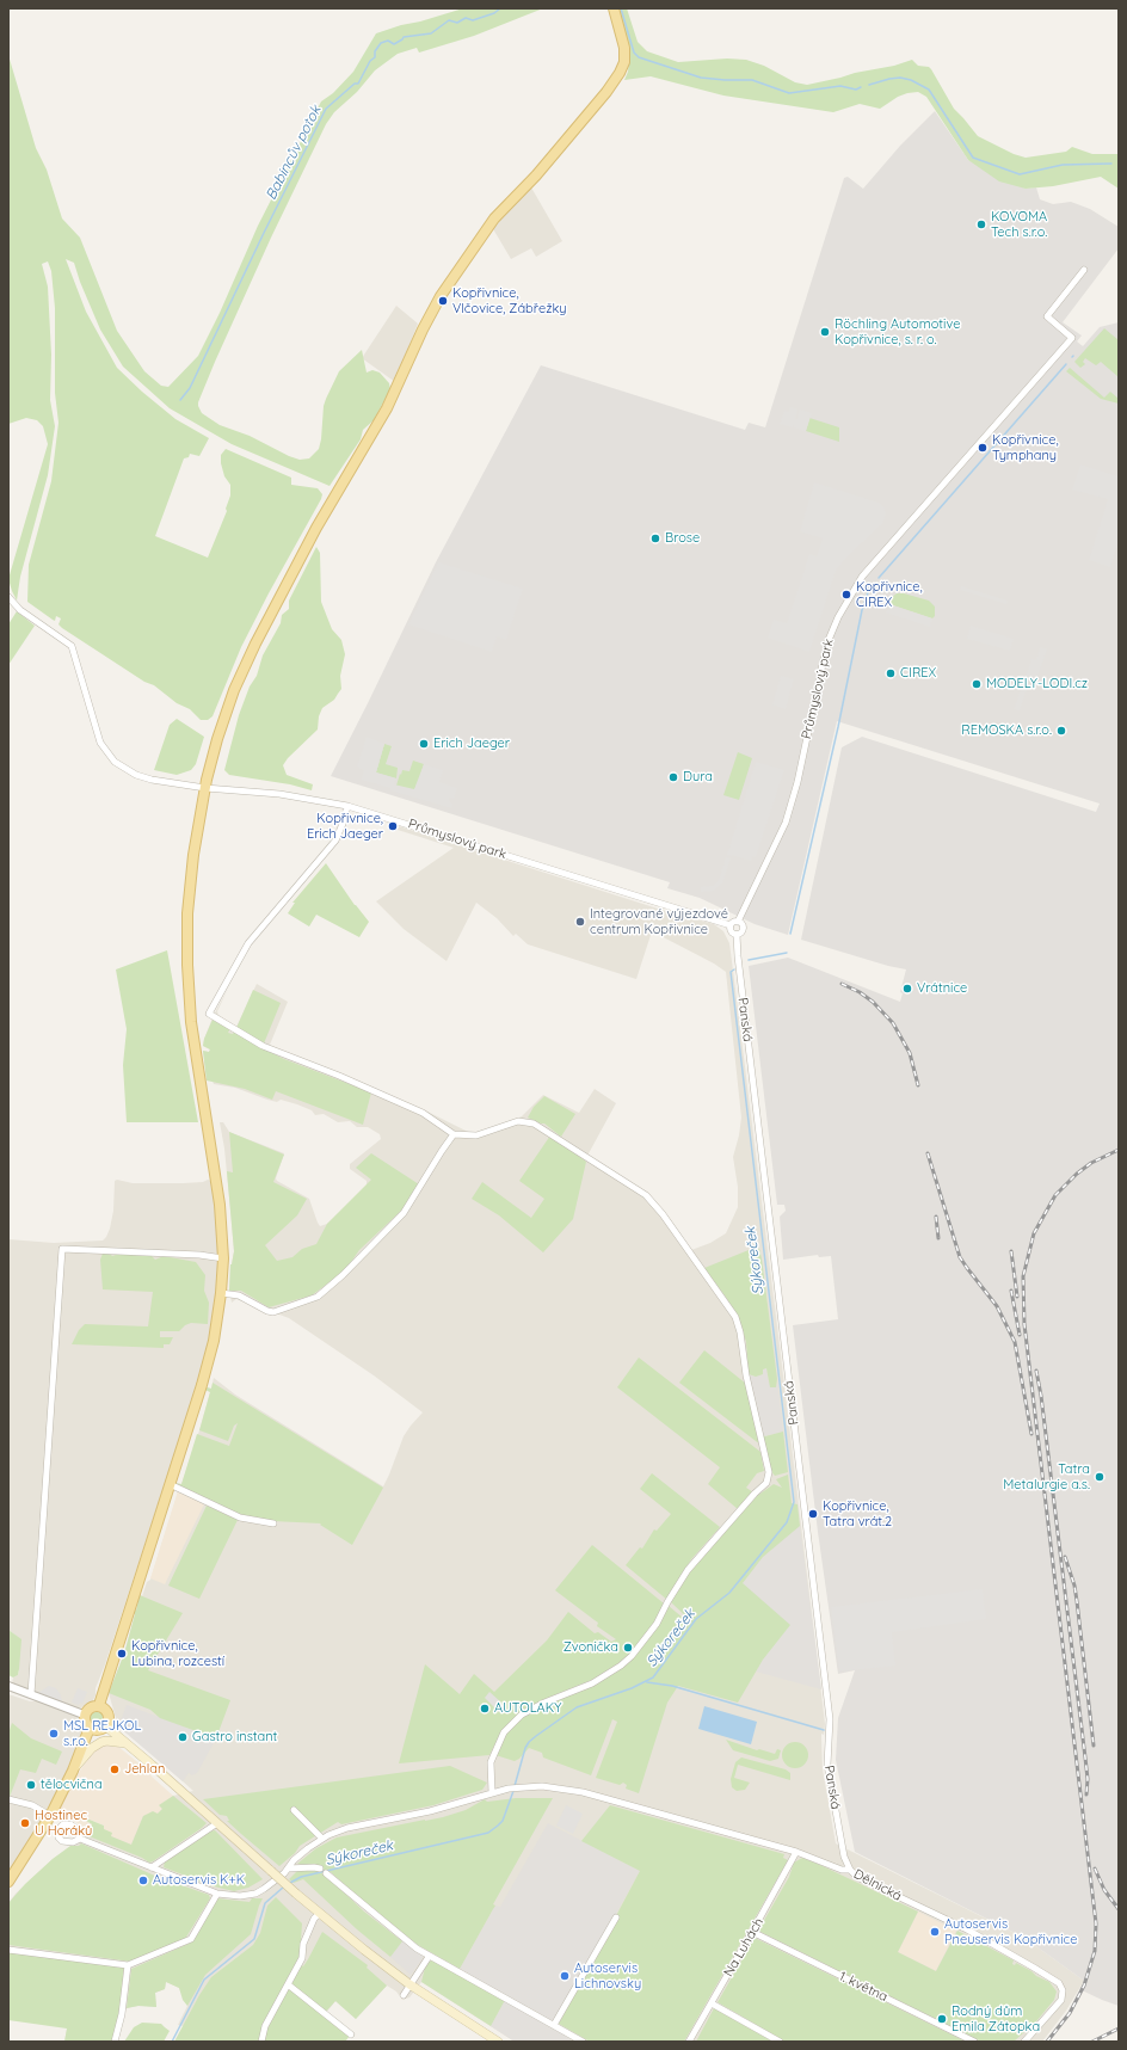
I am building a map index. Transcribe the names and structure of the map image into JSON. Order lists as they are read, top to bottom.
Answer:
{
  "streets": {
    "street": [
      "Průmyslový park",
      "Panská",
      "Dělnická",
      "Na Luhách",
      "1. května"
    ]
  },
  "crossings": [
    ["Průmyslový park", "Panská"],
    ["Panská", "Dělnická"],
    ["Dělnická", "Na Luhách"],
    ["Na Luhách", "1. května"]
  ],
  "water": ["Babincův potok", "Sýkoreček"],
  "places": [
    "KOVOMA Tech s.r.o.",
    "Kopřivnice, Vlčovice, Zábřežky",
    "Röchling Automotive Kopřivnice, s. r. o.",
    "Kopřivnice, Tymphany",
    "Brose",
    "Kopřivnice, CIREX",
    "CIREX",
    "MODELY-LODI.cz",
    "REMOSKA s.r.o.",
    "Erich Jaeger",
    "Dura",
    "Kopřivnice, Erich Jaeger",
    "Integrované výjezdové centrum Kopřivnice",
    "Vrátnice",
    "Tatra Metalurgie a.s.",
    "Kopřivnice, Tatra vrát.2",
    "Zvonička",
    "Kopřivnice, Lubina, rozcestí",
    "AUTOLAKY",
    "MSL REJKOL s.r.o.",
    "Gastro instant",
    "Jehlan",
    "tělocvična",
    "Hostinec U Horáků",
    "Autoservis K+K",
    "Autoservis Pneuservis Kopřivnice",
    "Autoservis Lichnovsky",
    "Rodný dům Emila Zátopka"
  ]
}
